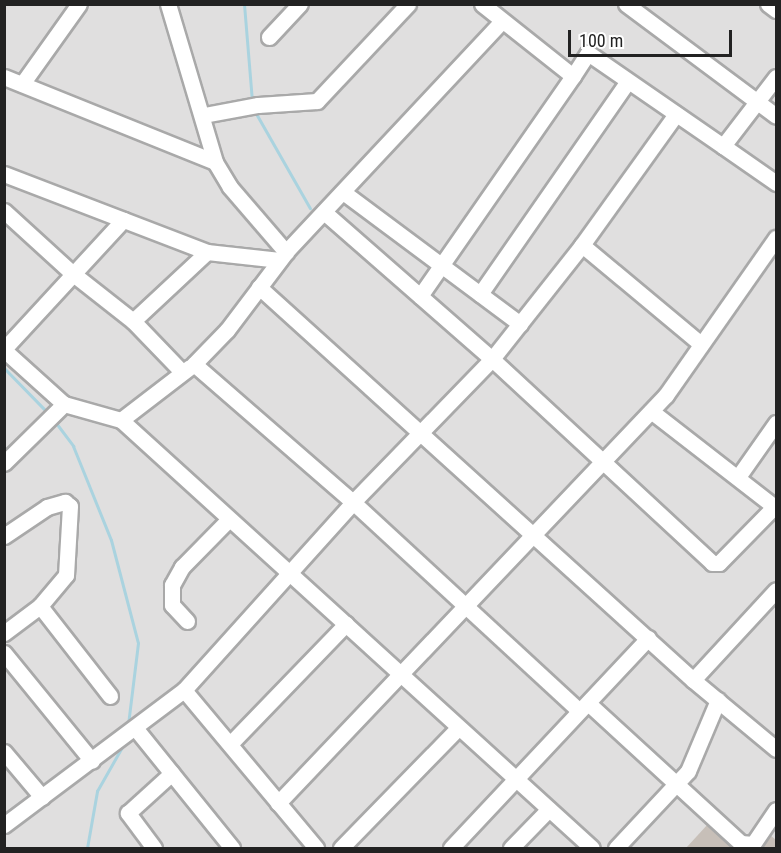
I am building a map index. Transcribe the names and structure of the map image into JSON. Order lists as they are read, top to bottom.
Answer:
{
  "scale_bar": "100 m"
}
